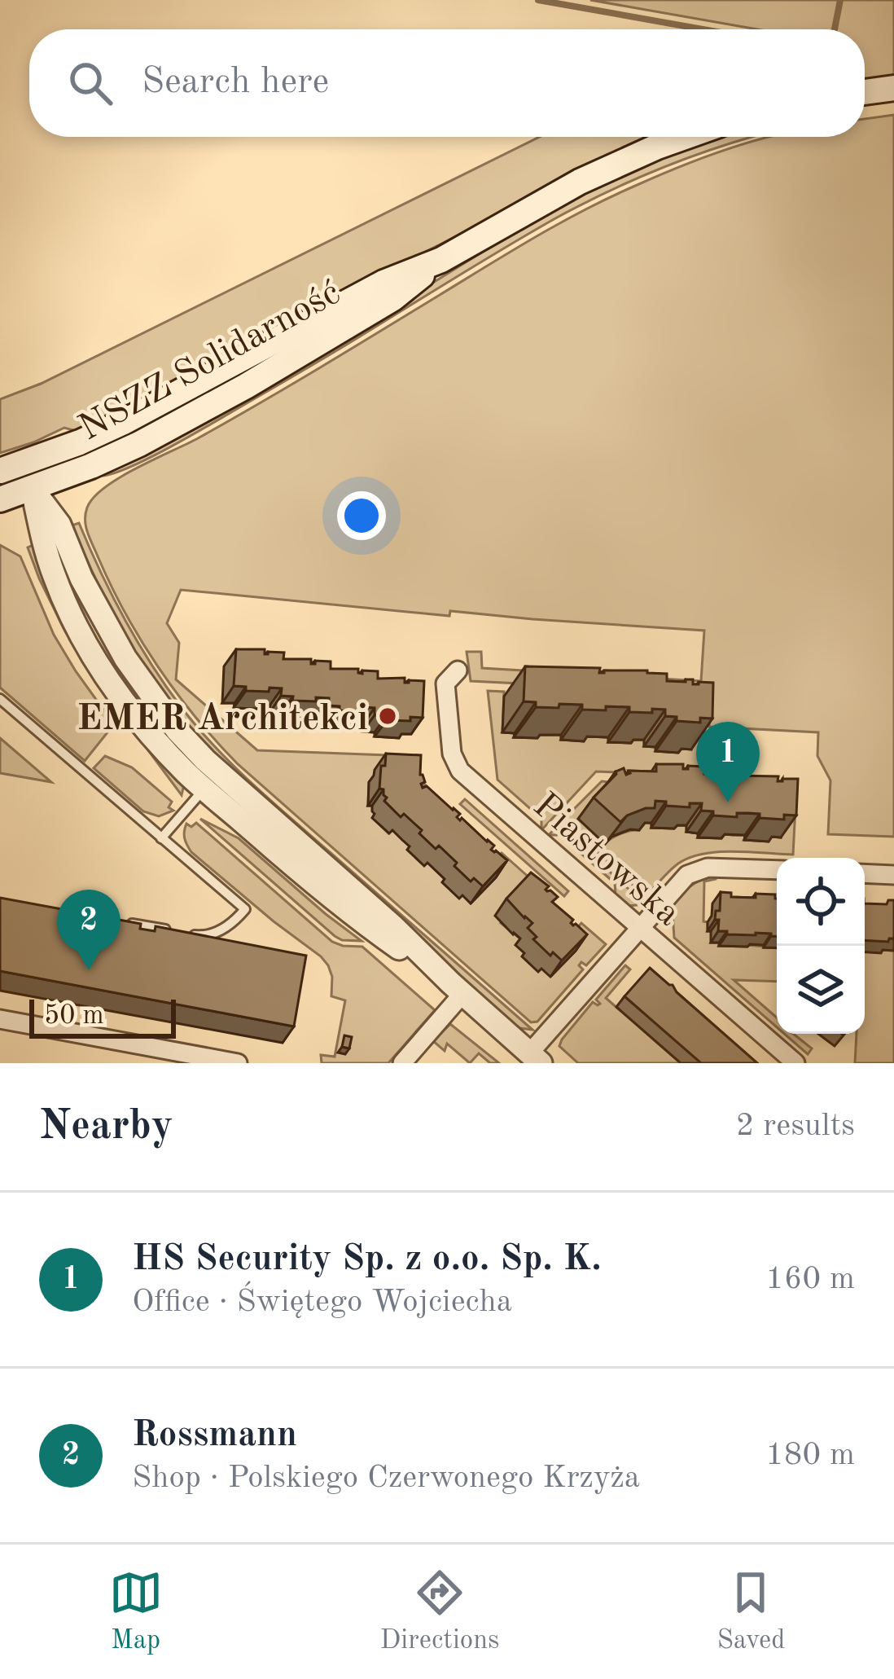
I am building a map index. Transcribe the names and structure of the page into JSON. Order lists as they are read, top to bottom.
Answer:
{
  "streets": {
    "main road": ["NSZZ Solidarność"],
    "street": ["Piastowska"]
  },
  "places": ["EMER Architekci"],
  "scale_bar": "50 m",
  "page": {
    "search": "Search here",
    "pins": ["1", "2"],
    "scale": "50 m",
    "heading": ["Nearby", "2 results"],
    "list": [
      {
        "mark": "1",
        "name": "HS Security Sp. z o.o. Sp. K.",
        "note": "Office · Świętego Wojciecha",
        "value": "160 m"
      },
      {
        "mark": "2",
        "name": "Rossmann",
        "note": "Shop · Polskiego Czerwonego Krzyża",
        "value": "180 m"
      }
    ],
    "nav": ["Map", "Directions", "Saved"]
  }
}
